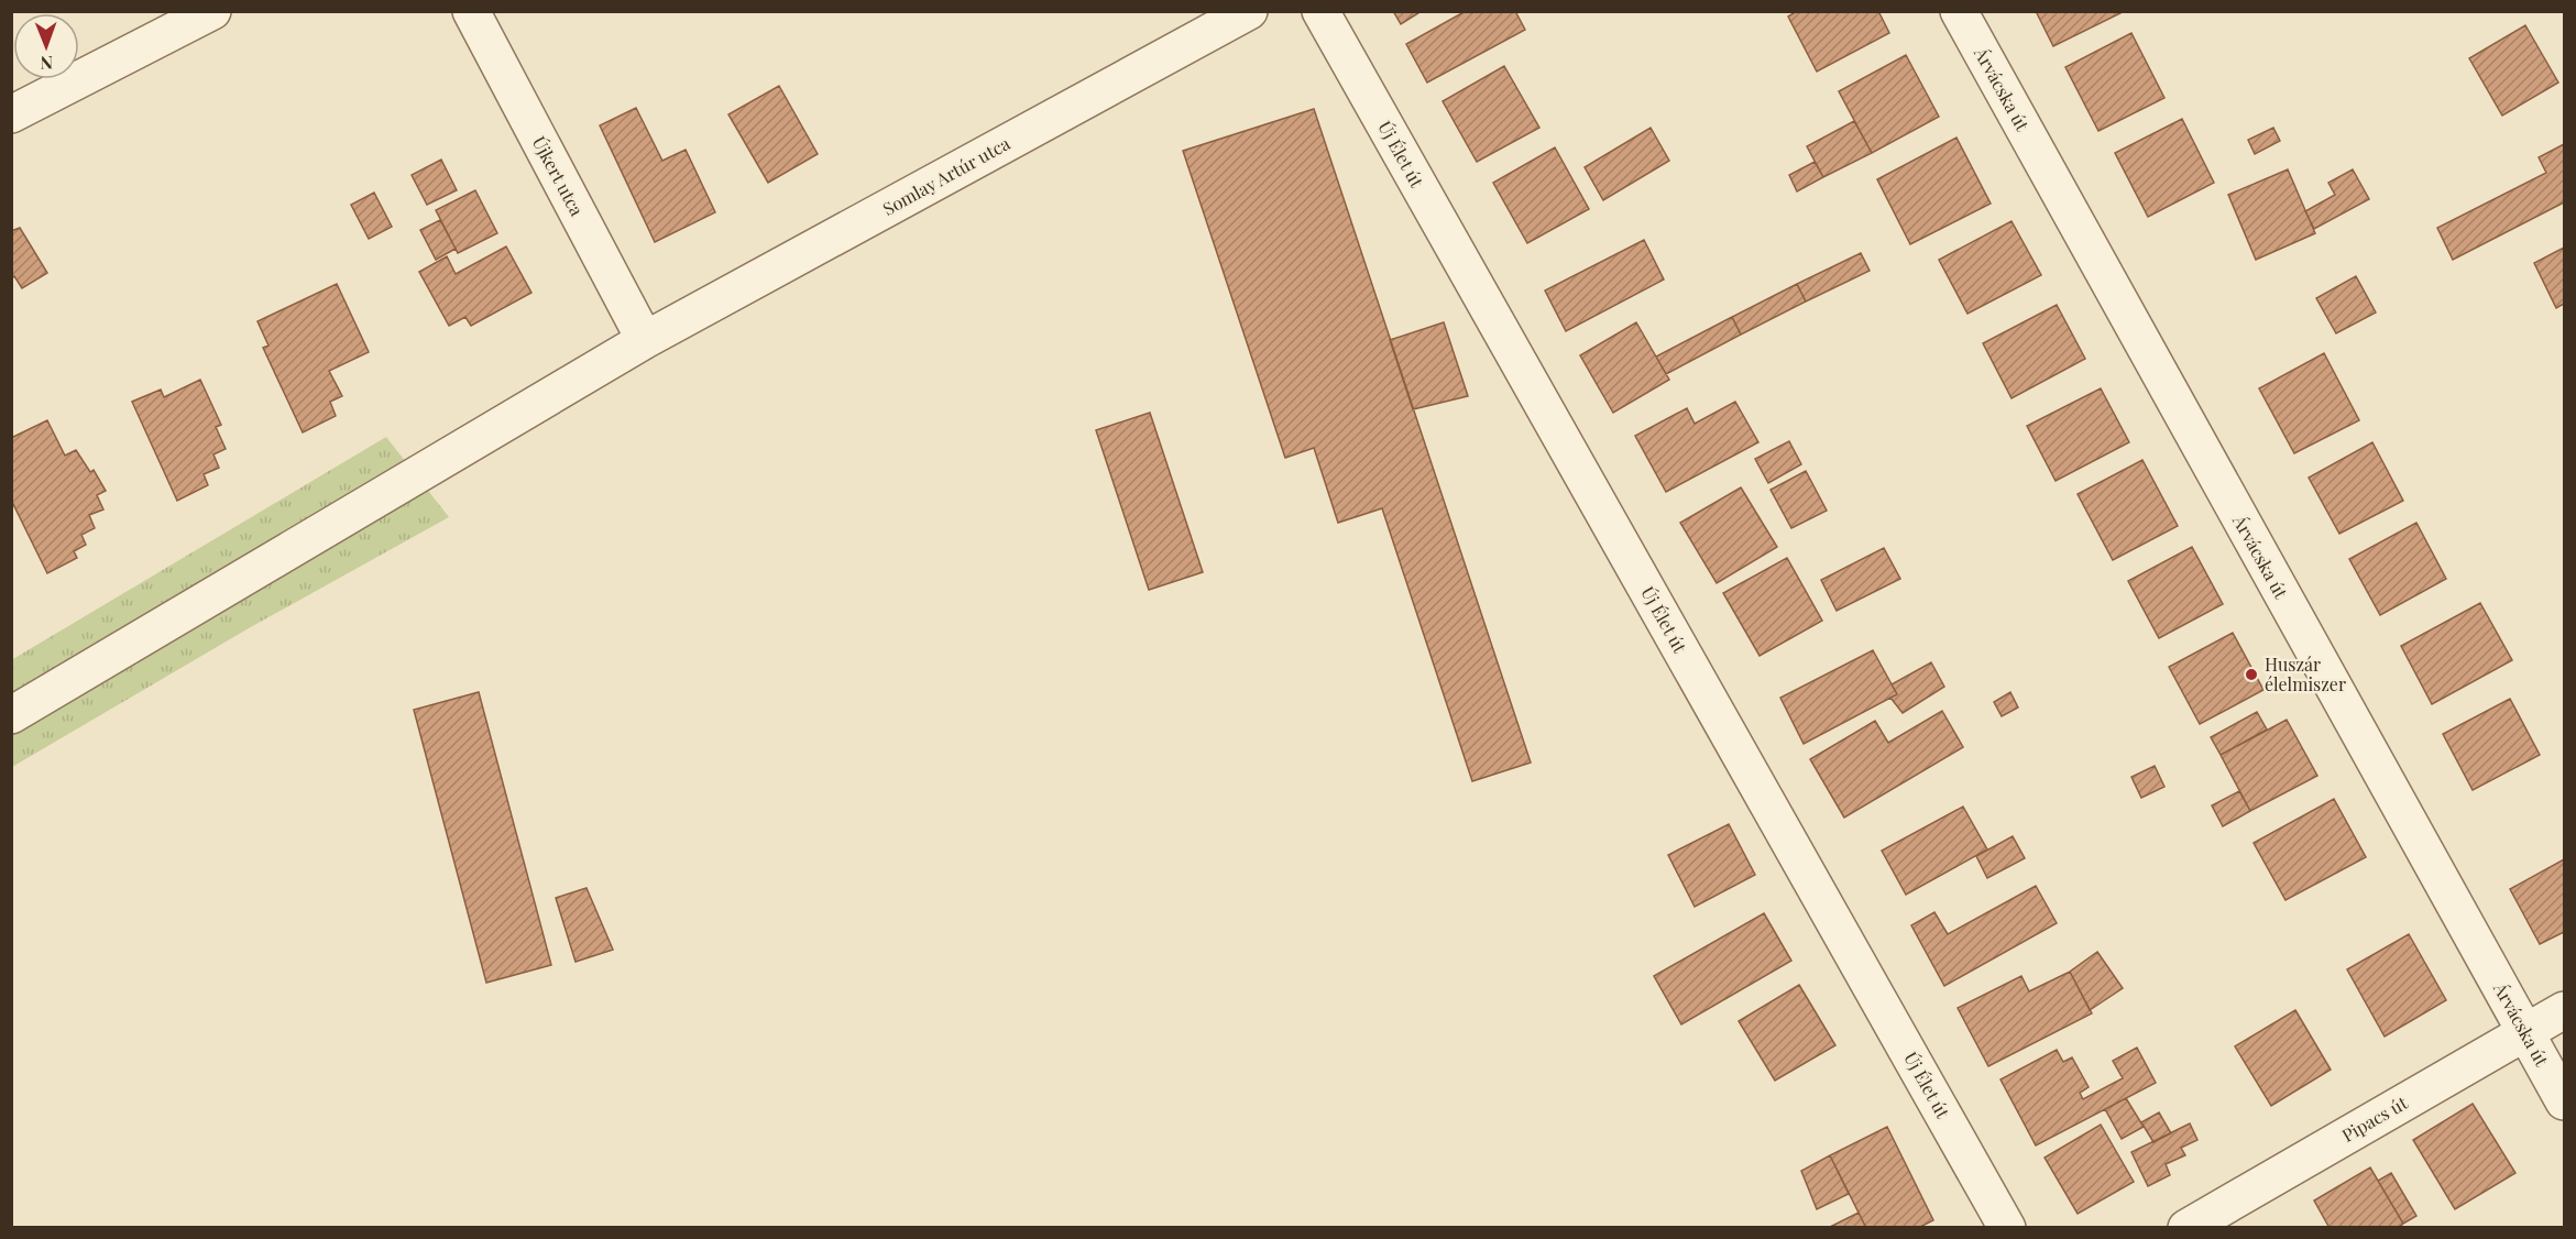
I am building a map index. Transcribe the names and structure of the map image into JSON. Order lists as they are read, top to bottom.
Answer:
{
  "streets": {
    "street": [
      "Árvácska út",
      "Új Élet út",
      "Újkert utca",
      "Somlay Artúr utca",
      "Pipacs út"
    ]
  },
  "crossings": [
    ["Árvácska út", "Pipacs út"],
    ["Újkert utca", "Somlay Artúr utca"]
  ],
  "places": ["Huszár élelmiszer"],
  "north": "bottom"
}
